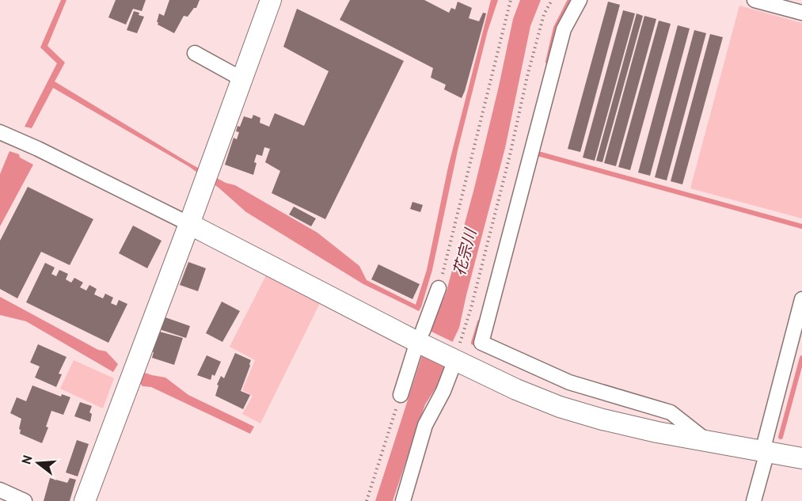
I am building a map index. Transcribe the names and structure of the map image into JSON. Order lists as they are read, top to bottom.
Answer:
{
  "water": ["花宗川"],
  "north": "left"
}
